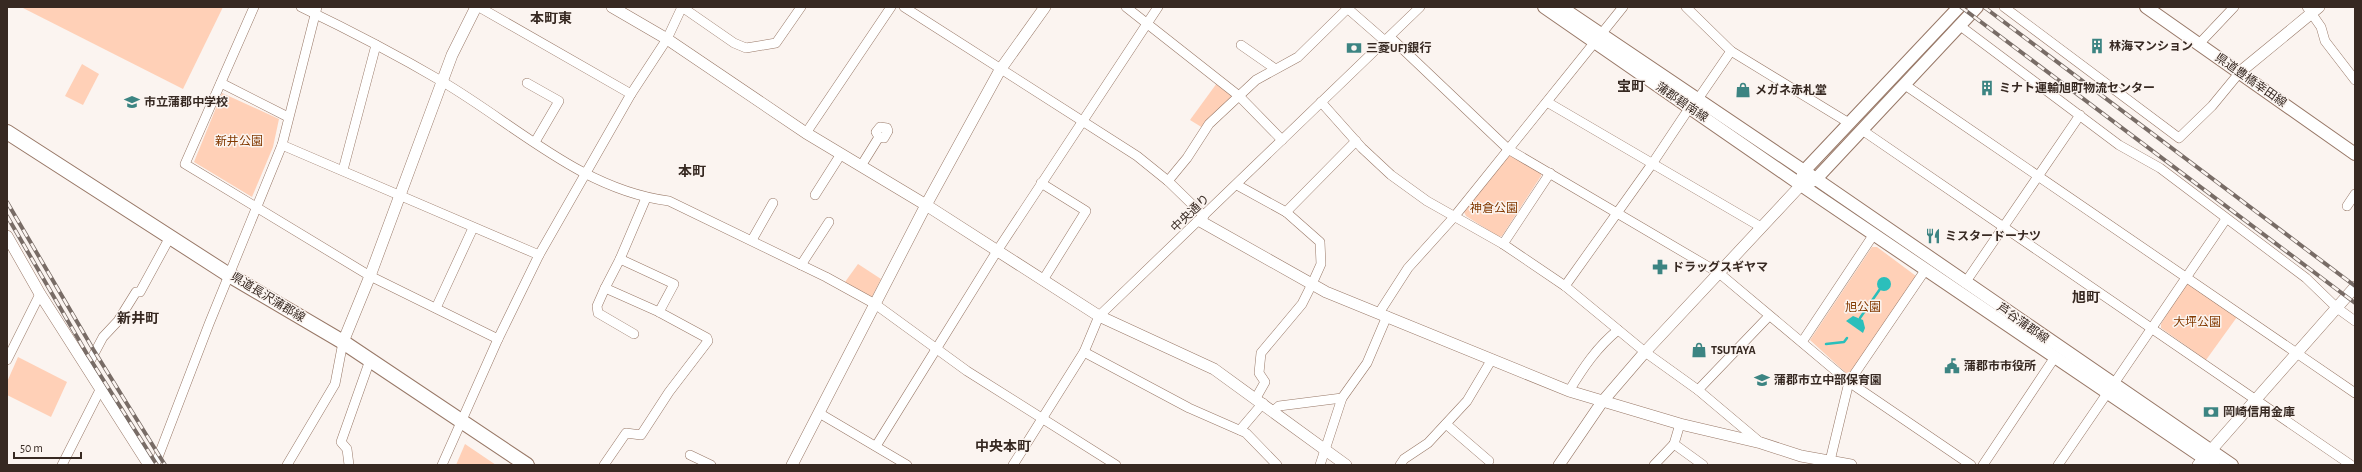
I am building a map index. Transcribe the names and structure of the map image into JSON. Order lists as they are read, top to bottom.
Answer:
{
  "streets": {
    "main road": [
      "県道豊橋幸田線",
      "蒲郡碧南線",
      "県道長沢蒲郡線",
      "芦谷蒲郡線"
    ],
    "street": ["中央通り"]
  },
  "crossings": [
    ["蒲郡碧南線", "芦谷蒲郡線"]
  ],
  "districts": [
    "本町東",
    "宝町",
    "本町",
    "旭町",
    "新井町",
    "中央本町"
  ],
  "parks": [
    "新井公園",
    "神倉公園",
    "旭公園",
    "大坪公園"
  ],
  "places": {
    "building": ["林海マンション", "ミナト運輸旭町物流センター"],
    "bank": ["三菱UFJ銀行", "岡崎信用金庫"],
    "shop": ["メガネ赤札堂", "TSUTAYA"],
    "school or university": ["市立蒲郡中学校", "蒲郡市立中部保育園"],
    "restaurant": ["ミスタードーナツ"],
    "pharmacy": ["ドラッグスギヤマ"],
    "public building": ["蒲郡市市役所"]
  },
  "scale_bar": "50 m"
}
